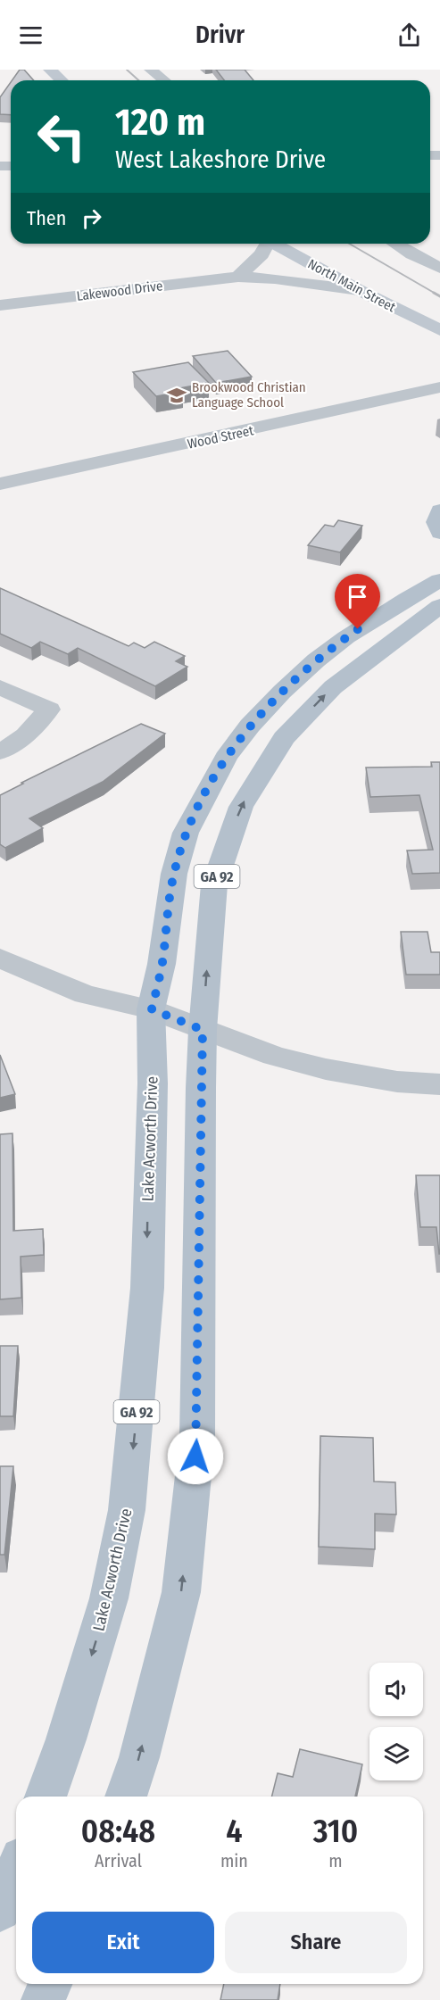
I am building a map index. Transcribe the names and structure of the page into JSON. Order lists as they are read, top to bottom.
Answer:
{
  "streets": {
    "main road": ["North Main Street", "GA 92", "Lake Acworth Drive"],
    "street": ["Lakewood Drive", "Wood Street"]
  },
  "crossings": [
    ["North Main Street", "Lakewood Drive"]
  ],
  "places": {
    "school or university": ["Brookwood Christian Language School"]
  },
  "page": {
    "header": "Drivr",
    "turn": ["120 m", "West Lakeshore Drive"],
    "then": "Then",
    "eta": [
      "08:48",
      "Arrival",
      "4",
      "min",
      "310",
      "m"
    ],
    "buttons": ["Exit", "Share"]
  }
}
